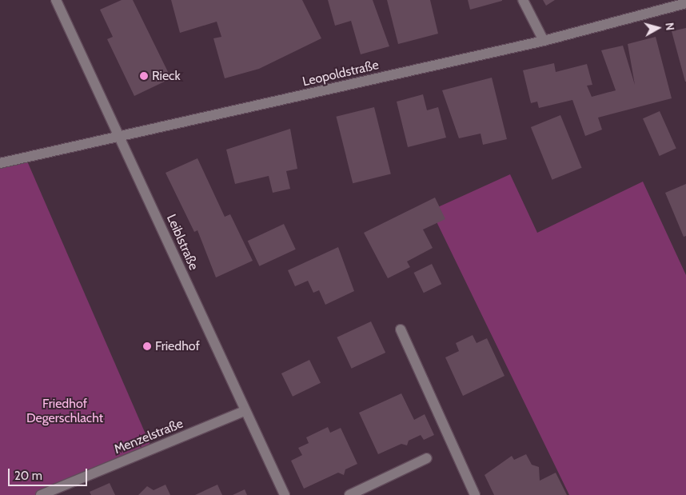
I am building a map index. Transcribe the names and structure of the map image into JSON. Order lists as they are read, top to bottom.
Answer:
{
  "streets": {
    "street": ["Leopoldstraße", "Leiblstraße", "Menzelstraße"]
  },
  "crossings": [
    ["Leopoldstraße", "Leiblstraße"],
    ["Leiblstraße", "Menzelstraße"]
  ],
  "parks": ["Friedhof Degerschlacht"],
  "places": ["Rieck", "Friedhof"],
  "scale_bar": "20 m",
  "north": "right"
}
